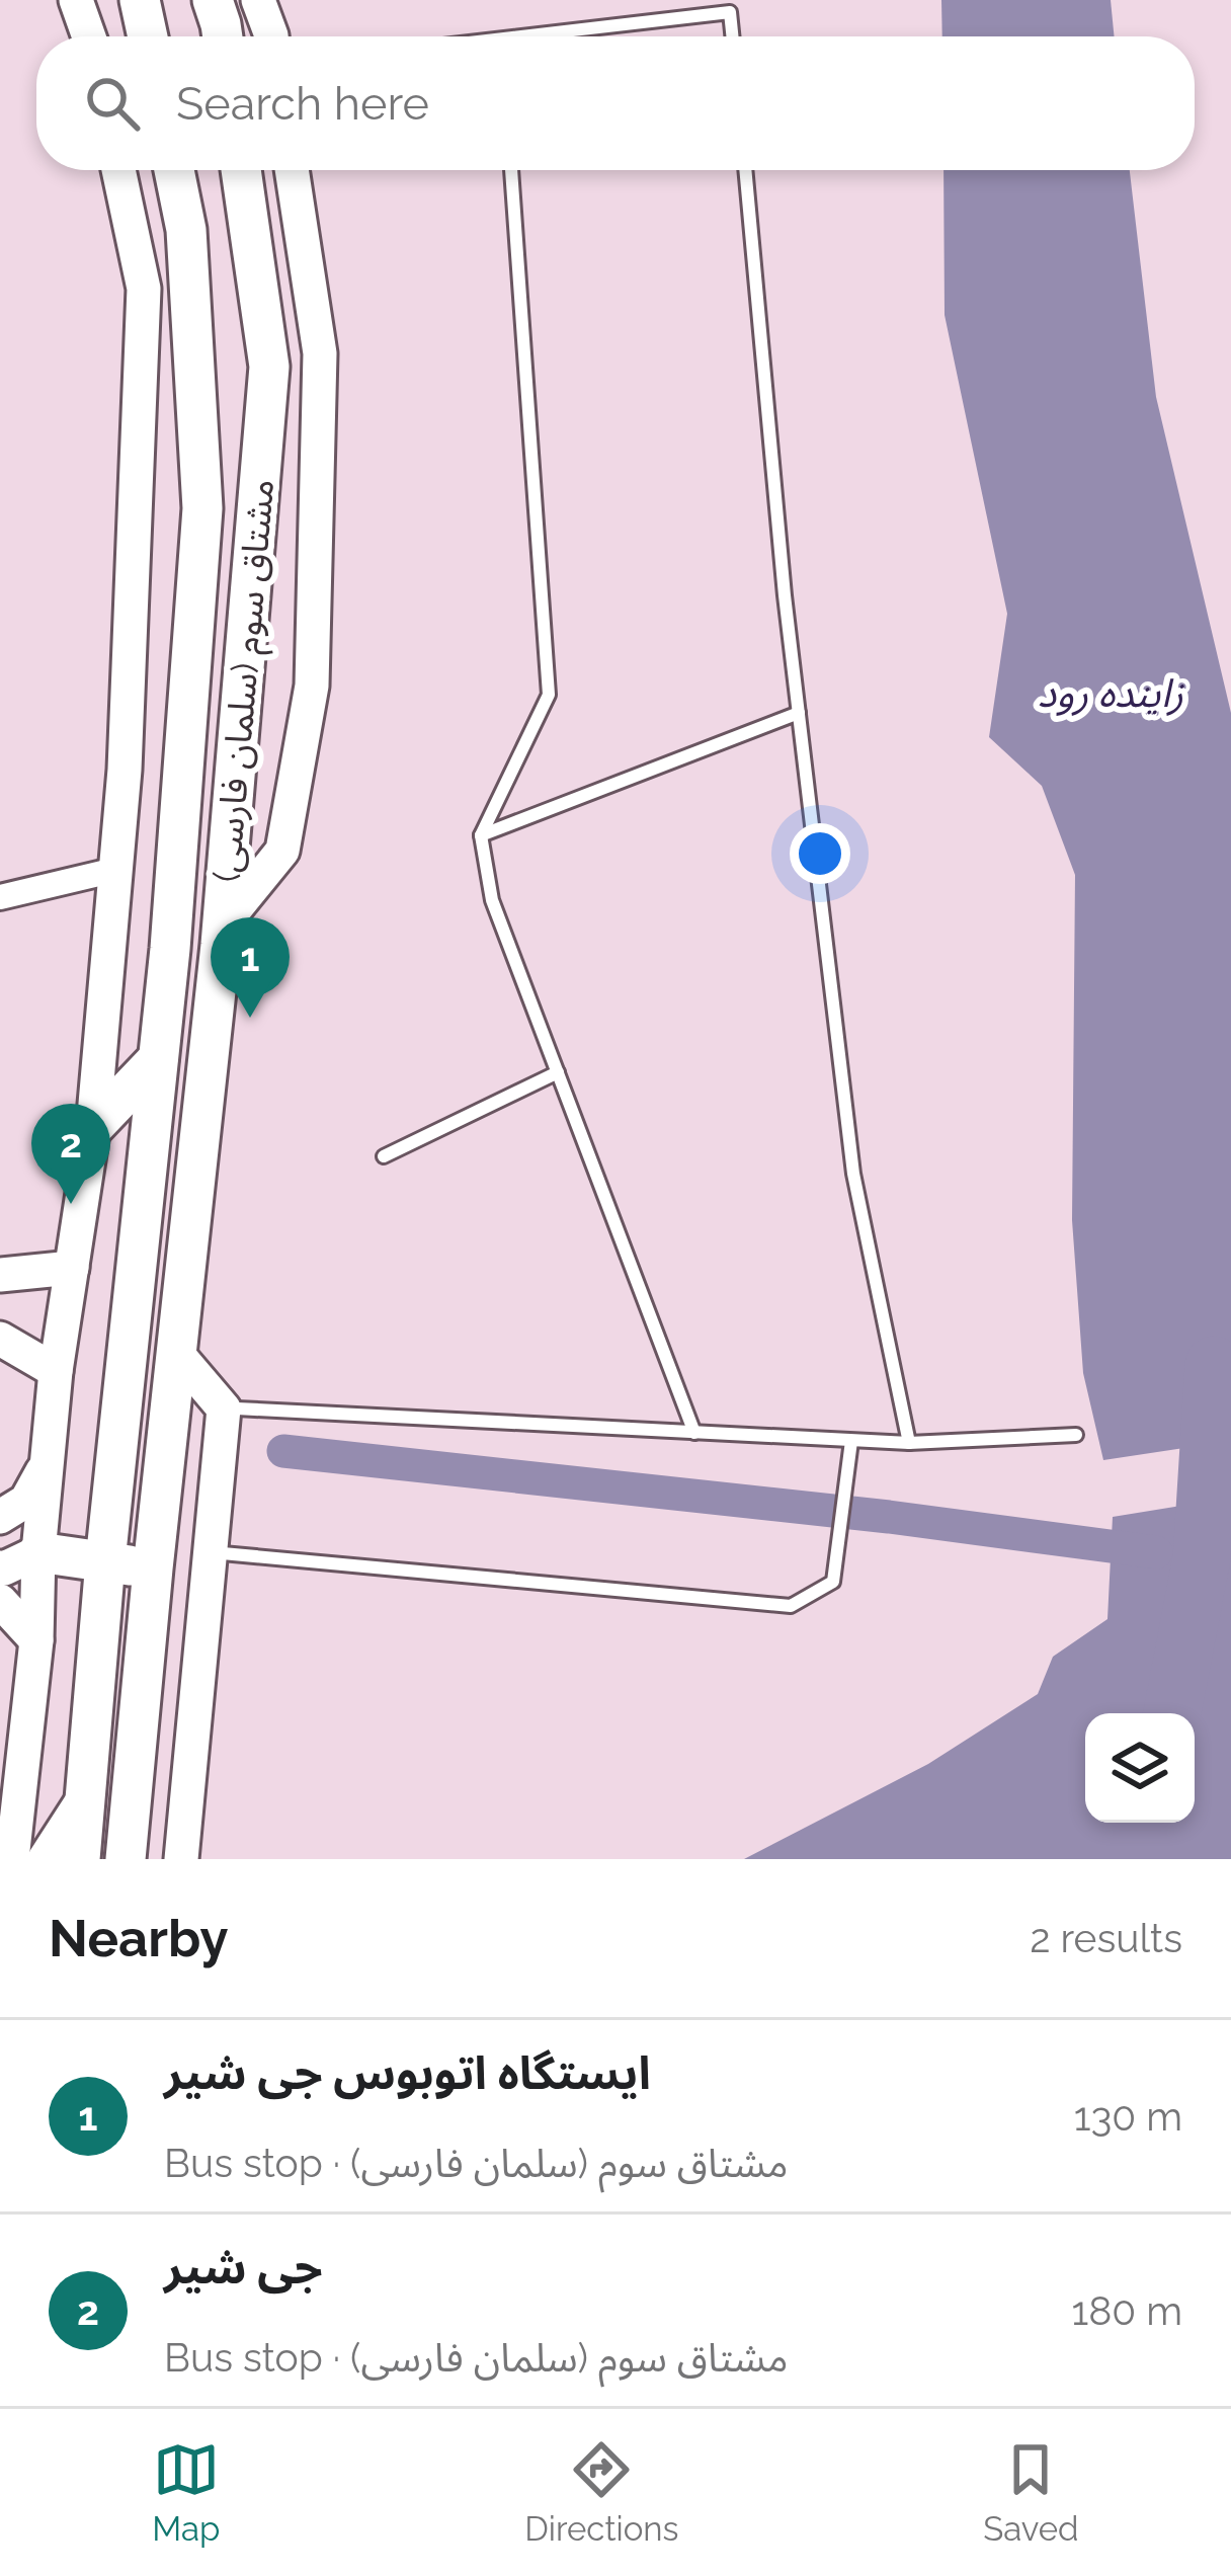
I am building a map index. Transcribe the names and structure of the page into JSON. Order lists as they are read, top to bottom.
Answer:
{
  "streets": {
    "main road": ["مشتاق سوم (سلمان فارسی)"]
  },
  "water": ["زاینده رود"],
  "page": {
    "search": "Search here",
    "pins": ["1", "2"],
    "heading": ["Nearby", "2 results"],
    "list": [
      {
        "mark": "1",
        "name": "ایستگاه اتوبوس جی شیر",
        "note": "Bus stop · مشتاق سوم (سلمان فارسی)",
        "value": "130 m"
      },
      {
        "mark": "2",
        "name": "جی شیر",
        "note": "Bus stop · مشتاق سوم (سلمان فارسی)",
        "value": "180 m"
      }
    ],
    "nav": ["Map", "Directions", "Saved"]
  }
}
